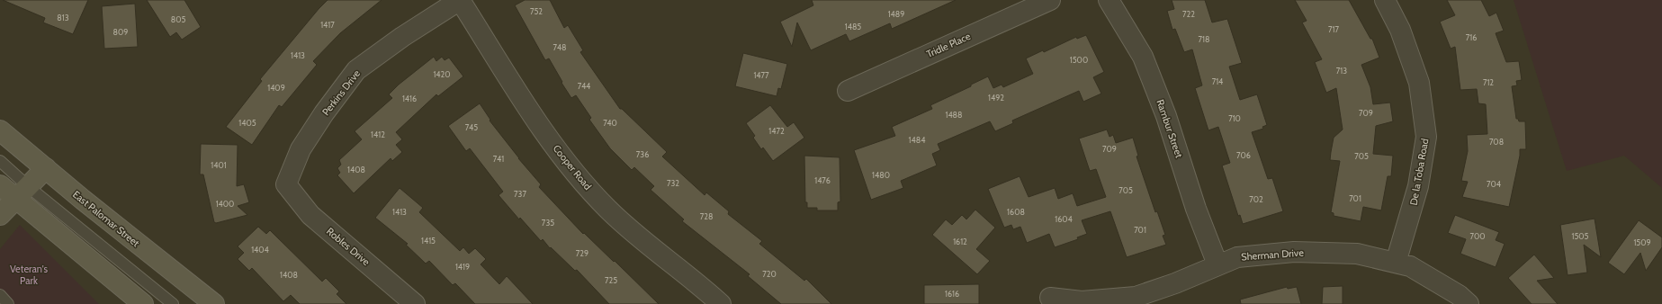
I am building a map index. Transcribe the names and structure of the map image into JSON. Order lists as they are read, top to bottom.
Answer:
{
  "streets": {
    "main road": ["East Palomar Street"],
    "street": [
      "Tridle Place",
      "Perkins Drive",
      "Rambur Street",
      "Cooper Road",
      "De la Toba Road",
      "Robles Drive",
      "Sherman Drive"
    ]
  },
  "crossings": [
    ["Perkins Drive", "Cooper Road"],
    ["Perkins Drive", "Robles Drive"],
    ["Rambur Street", "Sherman Drive"],
    ["De la Toba Road", "Sherman Drive"]
  ],
  "parks": ["Veteran's Park"],
  "house_numbers": [
    "752",
    "1489",
    "722",
    "813",
    "805",
    "1417",
    "1485",
    "717",
    "809",
    "716",
    "718",
    "748",
    "1413",
    "1500",
    "713",
    "1420",
    "1477",
    "714",
    "712",
    "744",
    "1409",
    "1492",
    "1416",
    "709",
    "1488",
    "710",
    "1405",
    "740",
    "745",
    "1472",
    "1412",
    "1484",
    "708",
    "709",
    "736",
    "706",
    "705",
    "741",
    "1401",
    "1408",
    "1480",
    "1476",
    "732",
    "704",
    "705",
    "737",
    "701",
    "702",
    "1400",
    "1413",
    "1608",
    "728",
    "1604",
    "735",
    "701",
    "700",
    "1505",
    "1415",
    "1612",
    "1509",
    "1404",
    "729",
    "1419",
    "720",
    "1408",
    "725",
    "1616"
  ]
}
